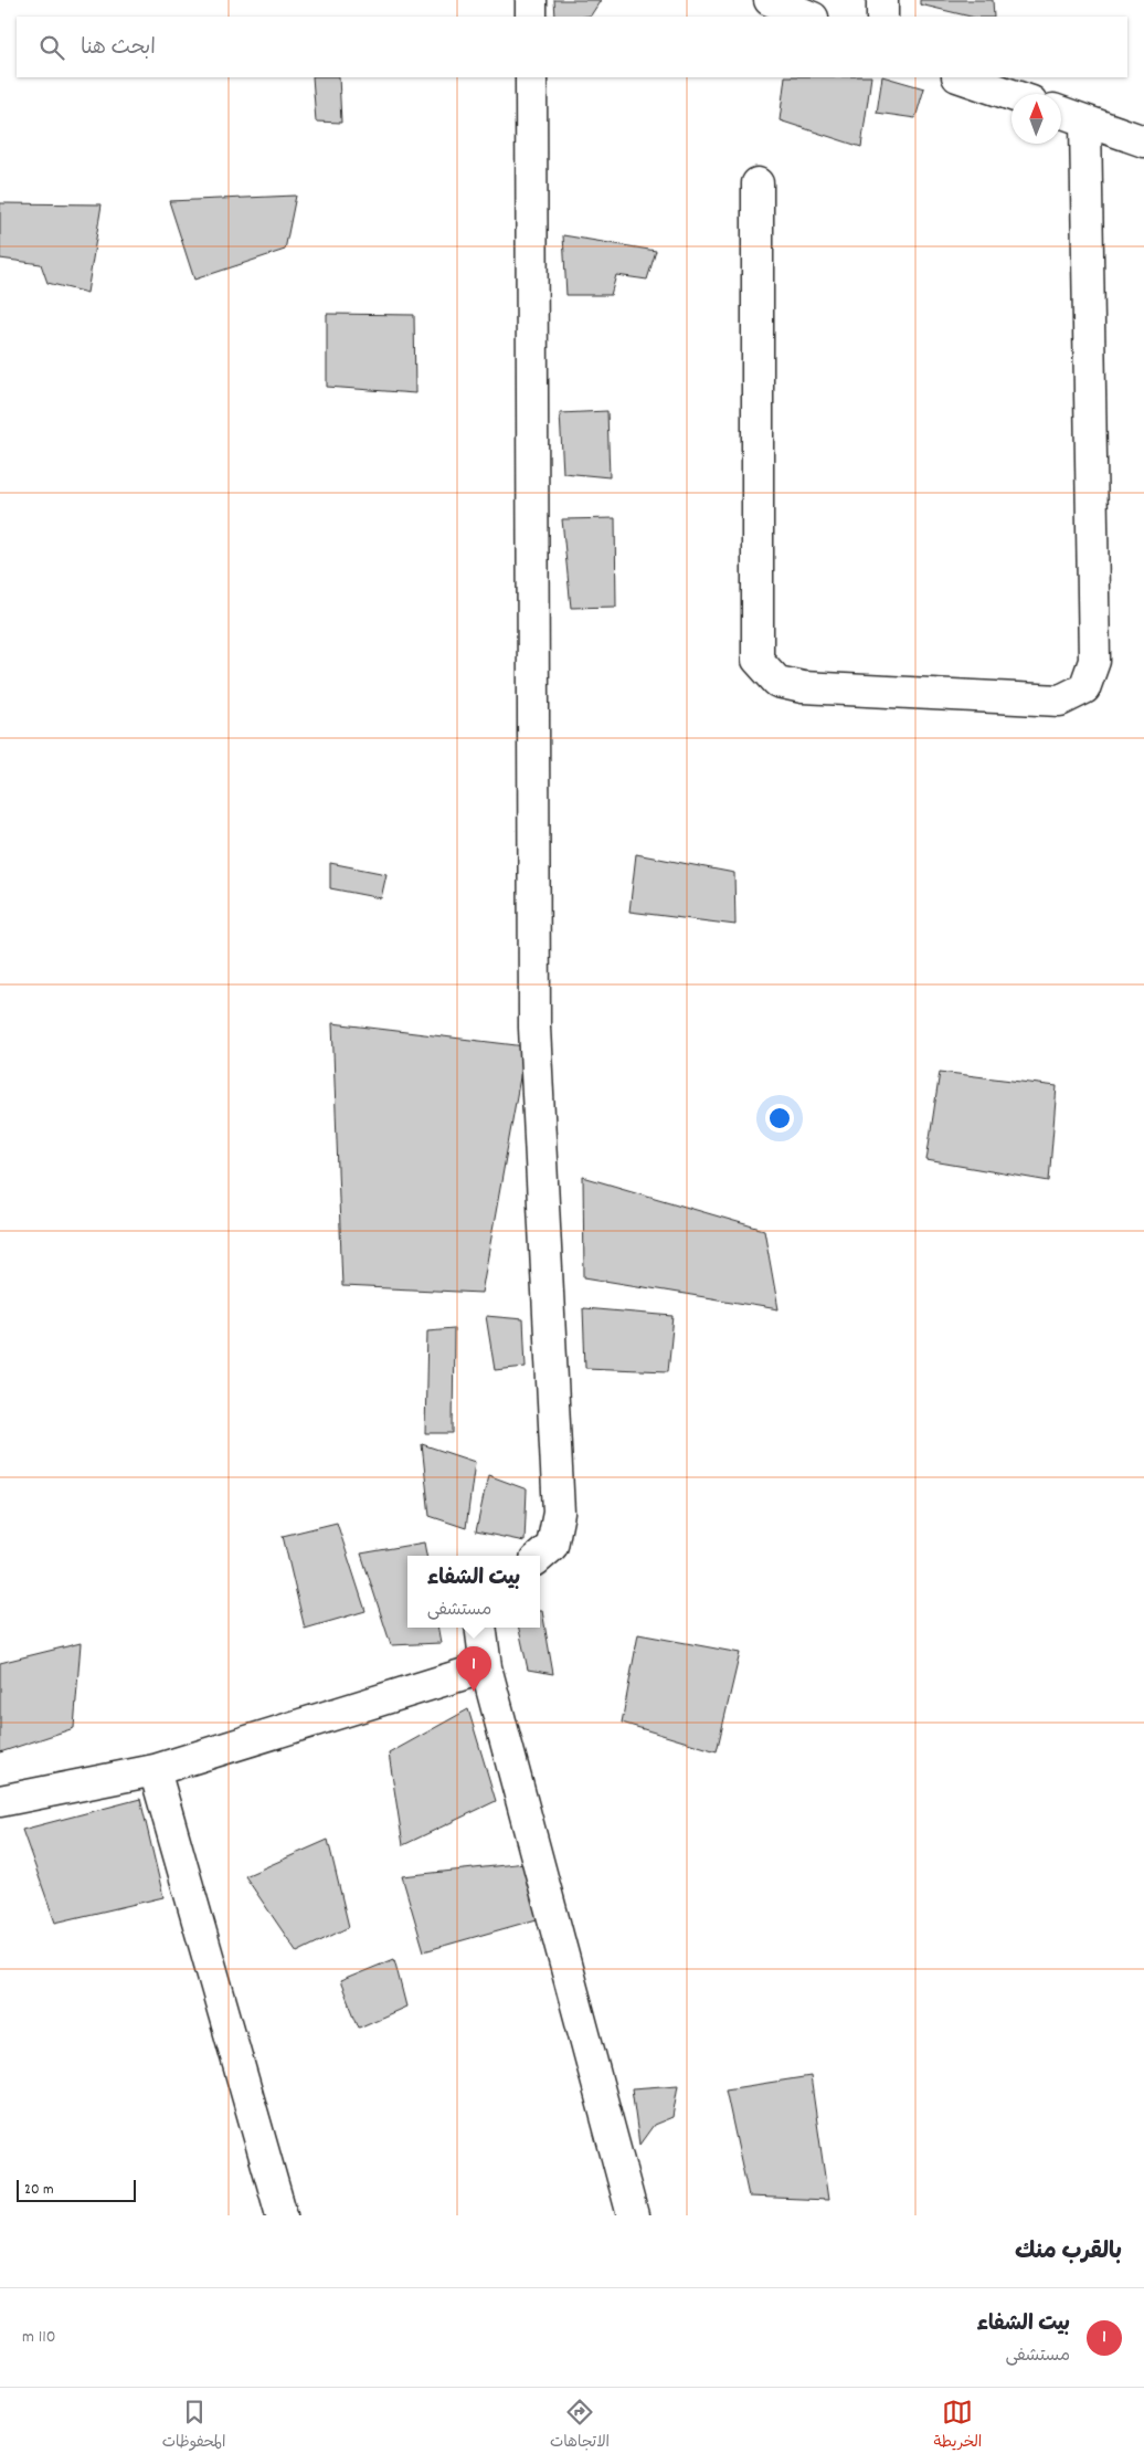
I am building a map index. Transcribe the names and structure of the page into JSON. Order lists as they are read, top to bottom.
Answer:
{
  "scale_bar": "20 m",
  "north": "top",
  "page": {
    "search": "ابحث هنا",
    "popup": ["بيت الشفاء", "مستشفى"],
    "pins": "1",
    "scale": "20 m",
    "heading": "بالقرب منك",
    "list": [
      {
        "mark": "1",
        "name": "بيت الشفاء",
        "note": "مستشفى",
        "value": "110 m"
      }
    ],
    "nav": ["الخريطة", "الاتجاهات", "المحفوظات"]
  }
}
